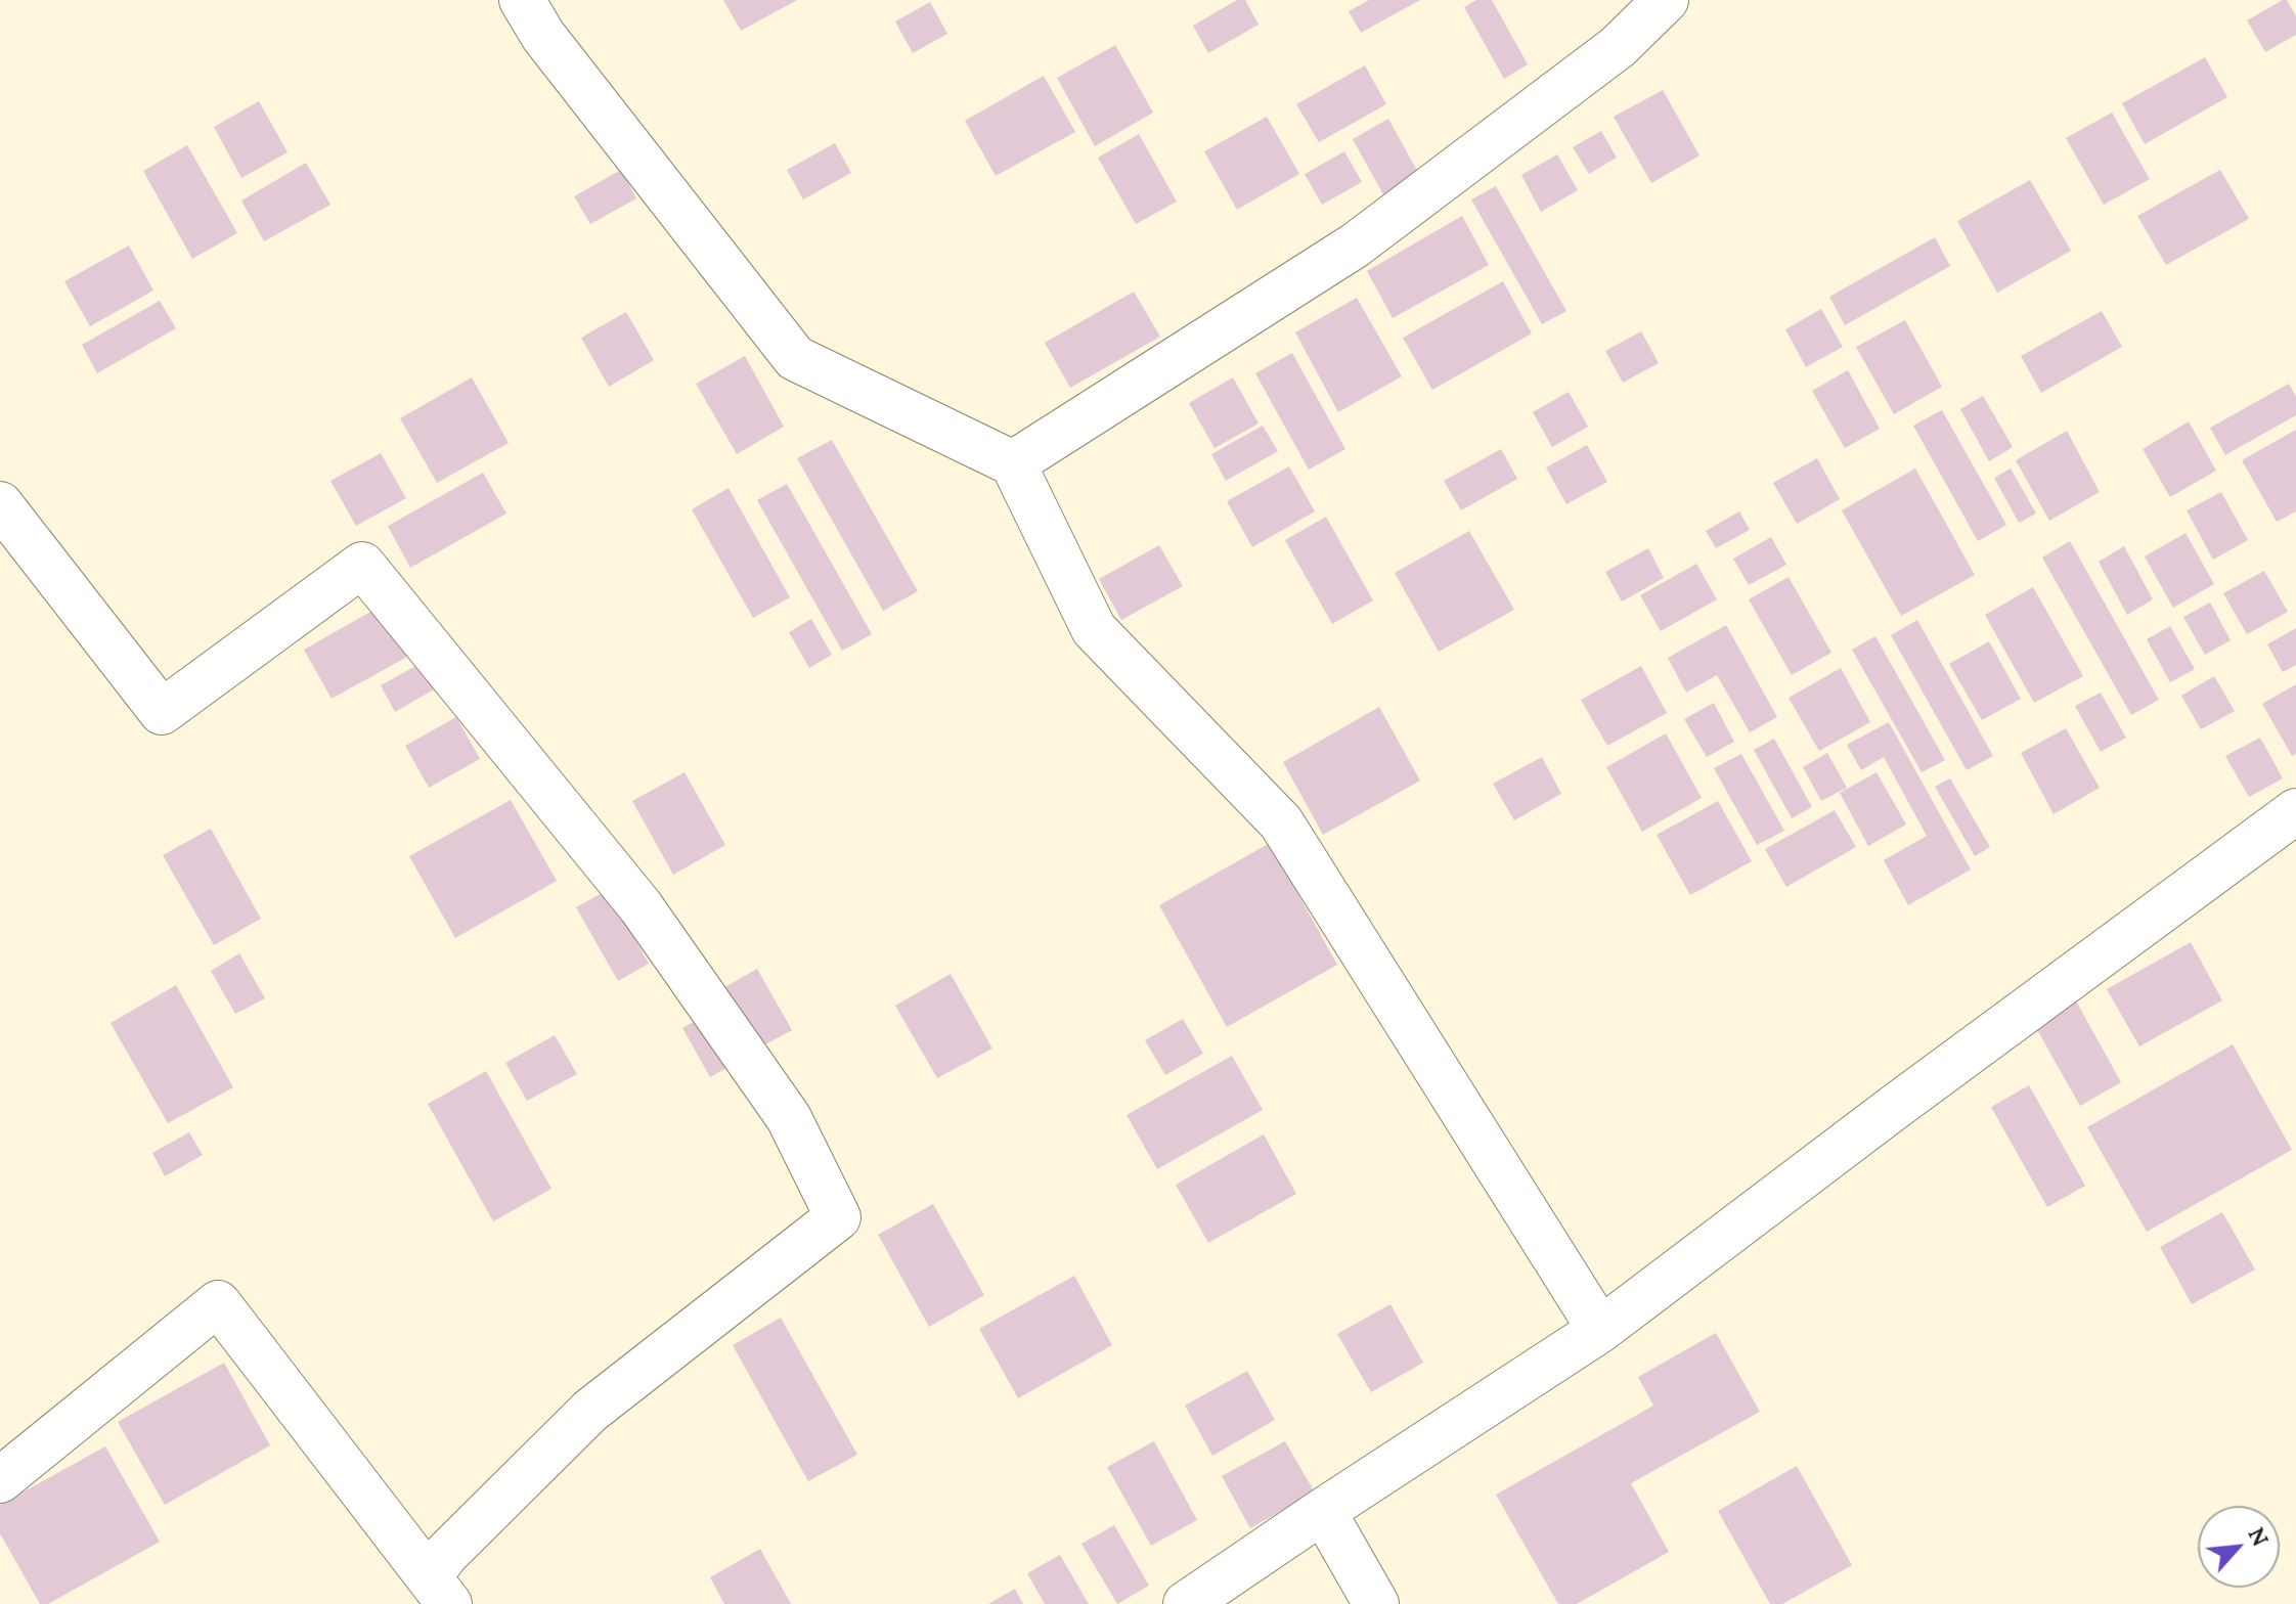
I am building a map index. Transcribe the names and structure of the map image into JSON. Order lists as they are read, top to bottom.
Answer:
{
  "north": "top right"
}
